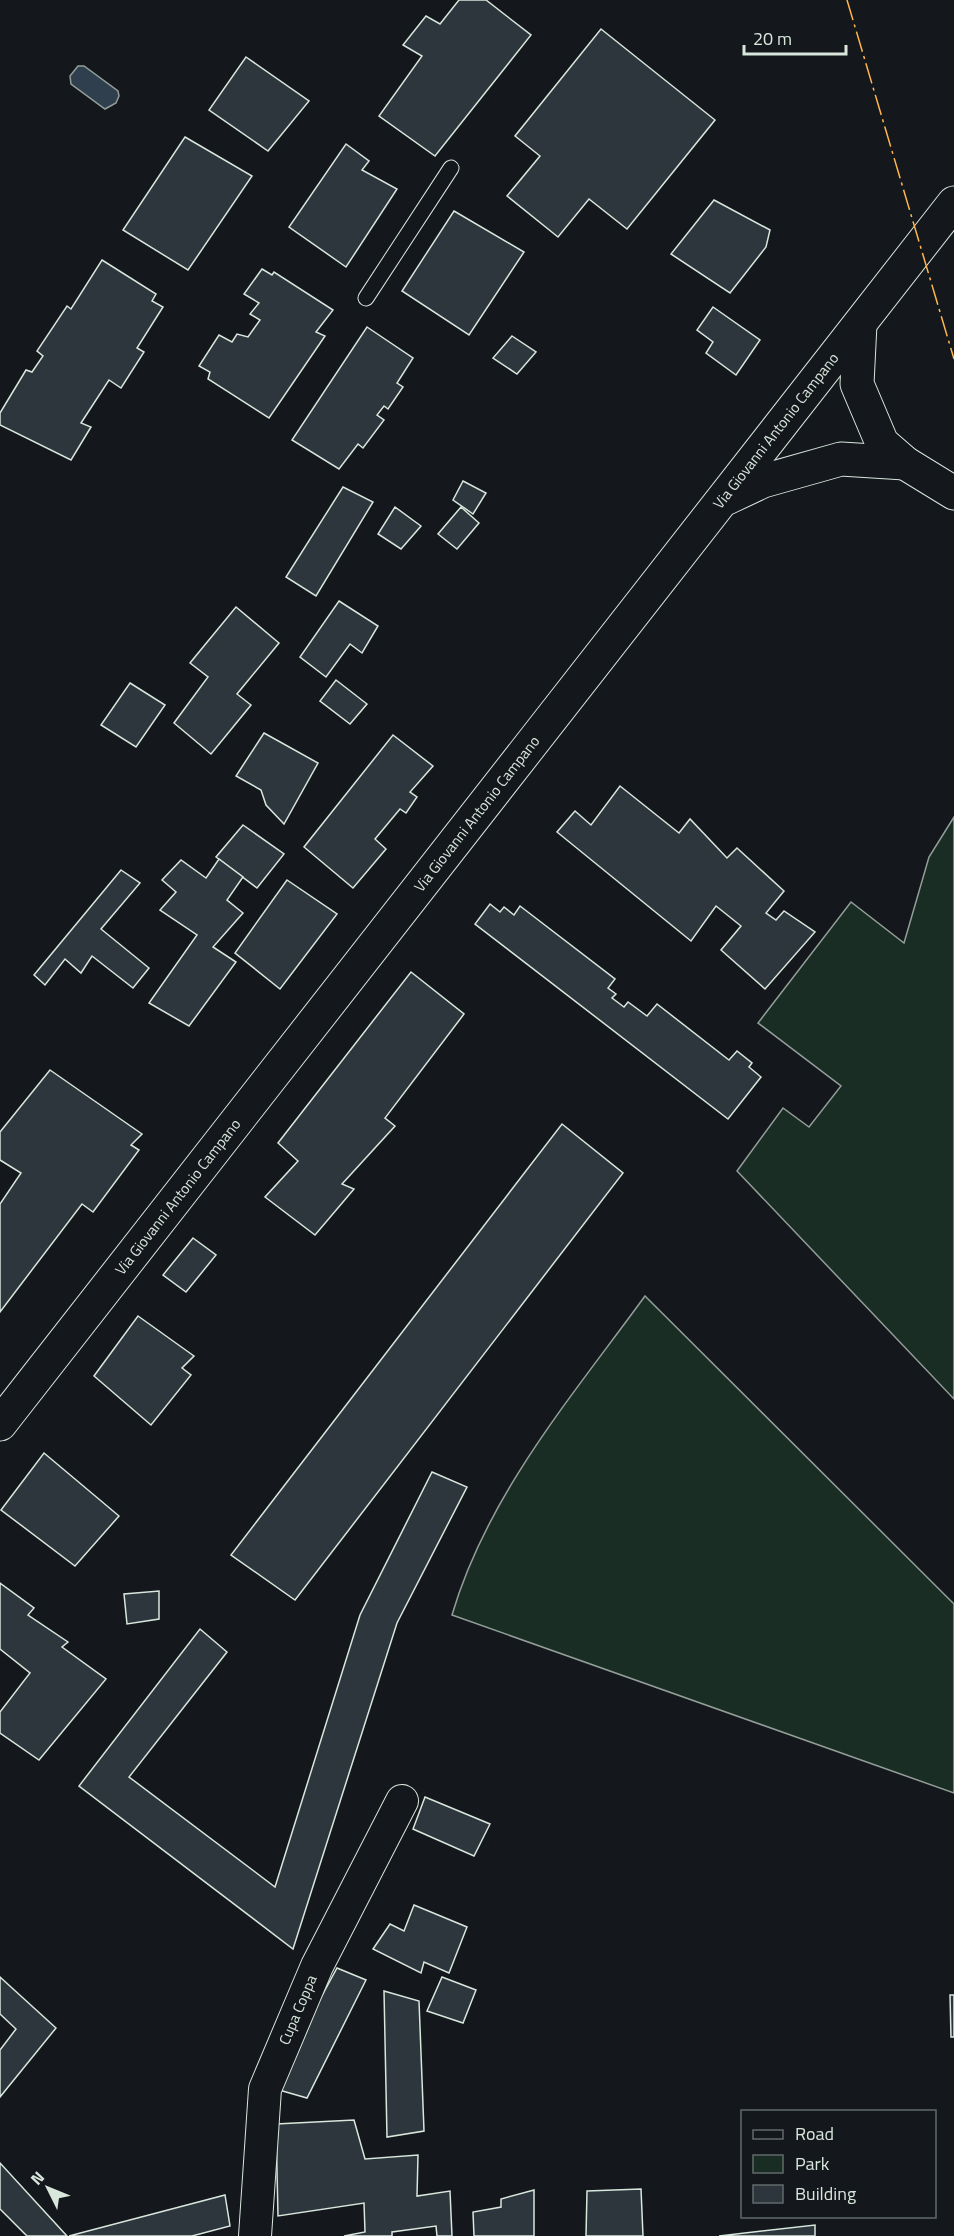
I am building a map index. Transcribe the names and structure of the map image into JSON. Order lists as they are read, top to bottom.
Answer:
{
  "streets": {
    "main road": ["Via Giovanni Antonio Campano"],
    "street": ["Cupa Coppa"]
  },
  "legend": ["Road", "Park", "Building"],
  "scale_bar": "20 m",
  "north": "top left"
}
